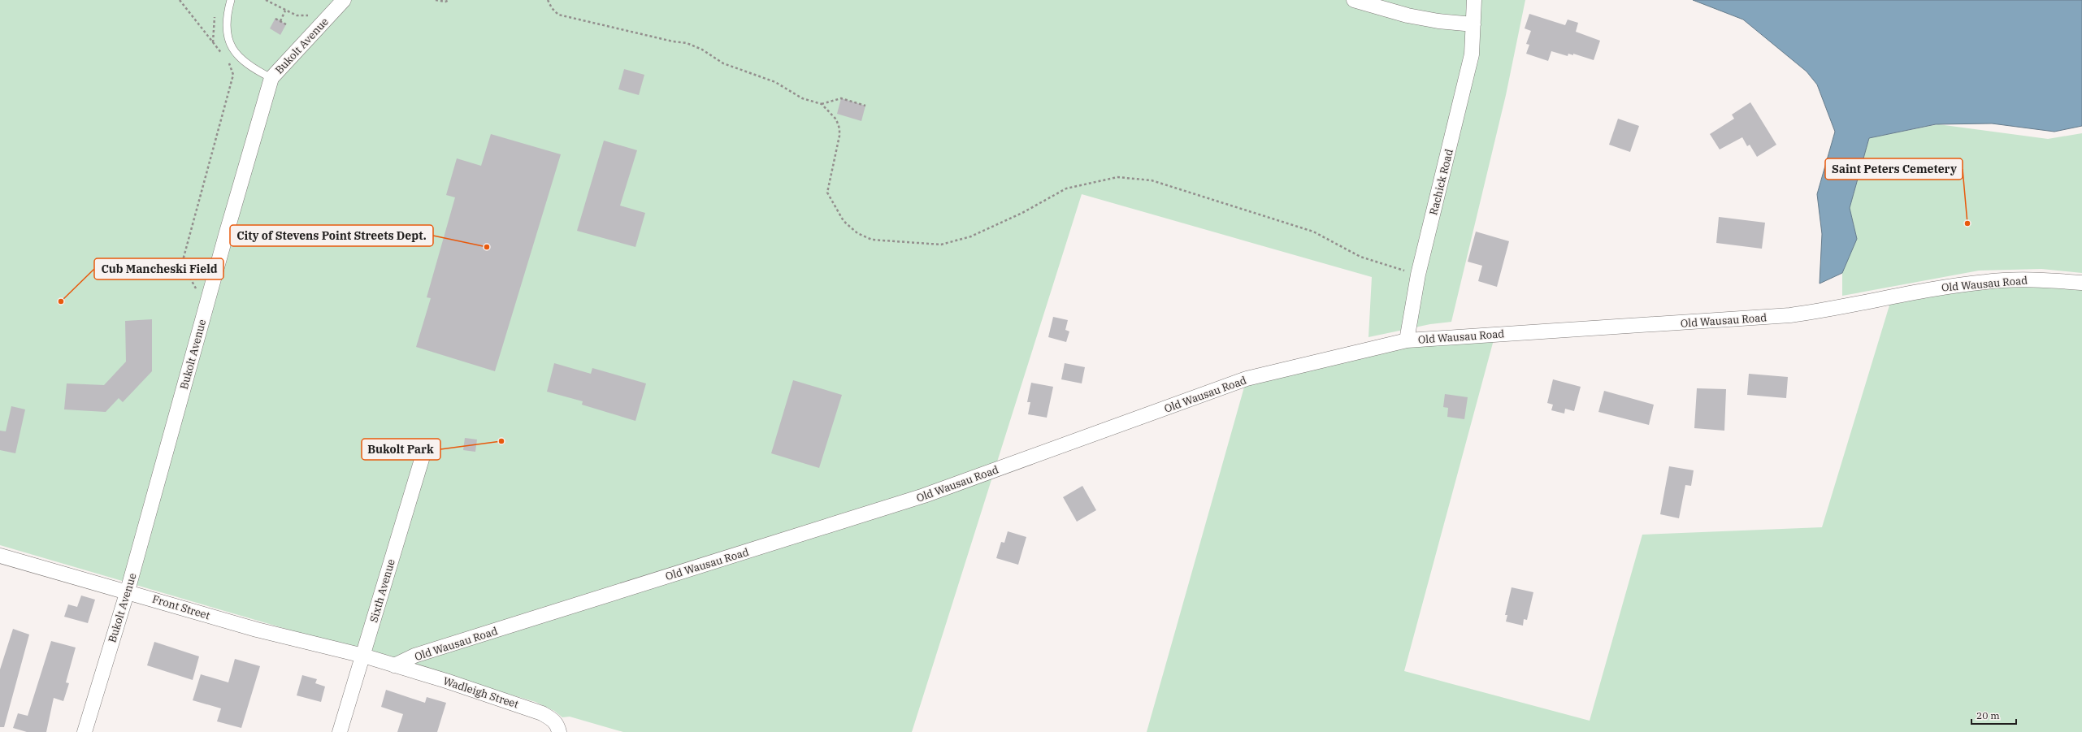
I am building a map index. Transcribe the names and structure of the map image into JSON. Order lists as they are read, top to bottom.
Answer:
{
  "streets": {
    "street": [
      "Bukolt Avenue",
      "Rachick Road",
      "Old Wausau Road",
      "Sixth Avenue",
      "Front Street",
      "Wadleigh Street"
    ]
  },
  "crossings": [
    ["Bukolt Avenue", "Front Street"],
    ["Rachick Road", "Old Wausau Road"],
    ["Old Wausau Road", "Wadleigh Street"],
    ["Sixth Avenue", "Front Street"]
  ],
  "places": [
    "Saint Peters Cemetery",
    "City of Stevens Point Streets Dept.",
    "Cub Mancheski Field",
    "Bukolt Park"
  ],
  "scale_bar": "20 m"
}
